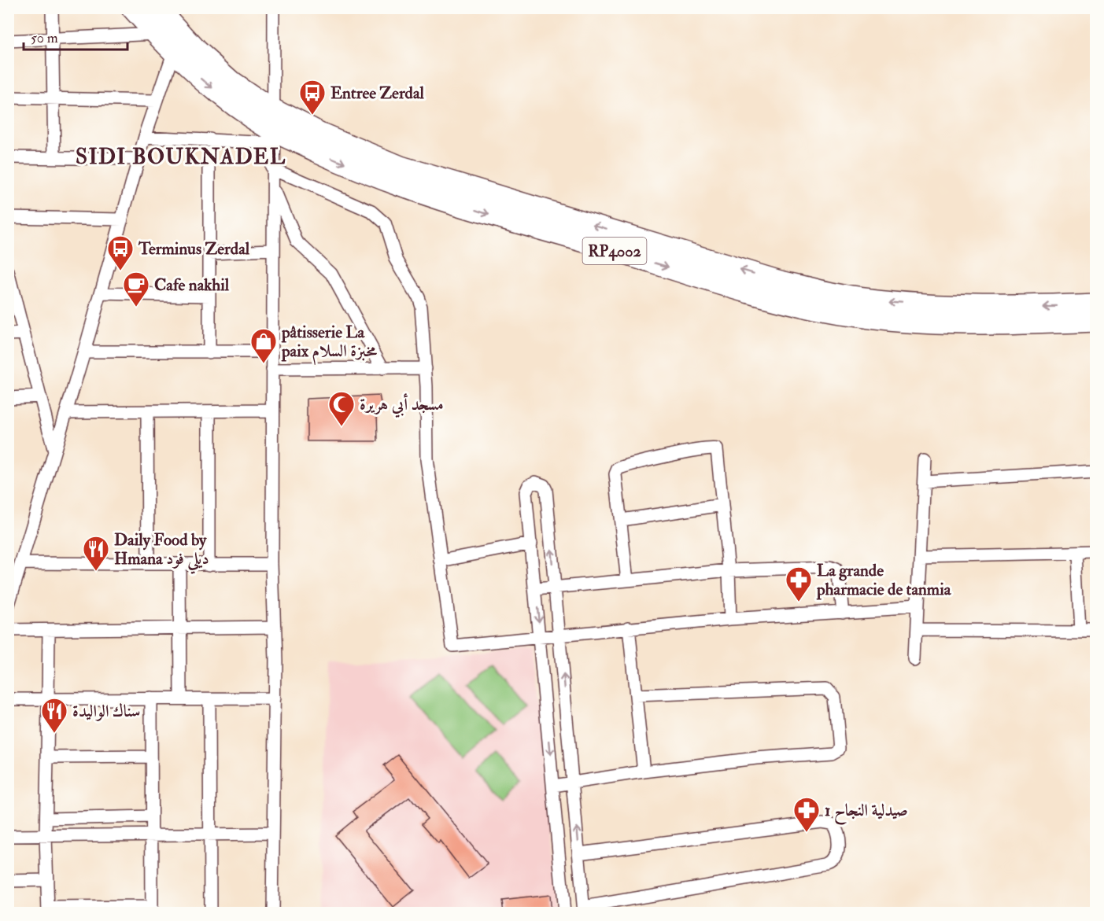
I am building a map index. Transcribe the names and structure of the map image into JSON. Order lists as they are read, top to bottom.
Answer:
{
  "streets": {
    "highway": ["RP4002"]
  },
  "districts": ["SIDI BOUKNADEL"],
  "places": {
    "bus stop": ["Entree Zerdal", "Terminus Zerdal"],
    "cafe": ["Cafe nakhil"],
    "shop": ["pâtisserie La paix مخبزة السلام"],
    "mosque": ["مسجد أبي هريرة"],
    "restaurant": ["Daily Food by Hmana ديلي فود", "سناك الواليدة"],
    "pharmacy": ["La grande pharmacie de tanmia", "صيدلية النجاح 1"]
  },
  "scale_bar": "50 m"
}
